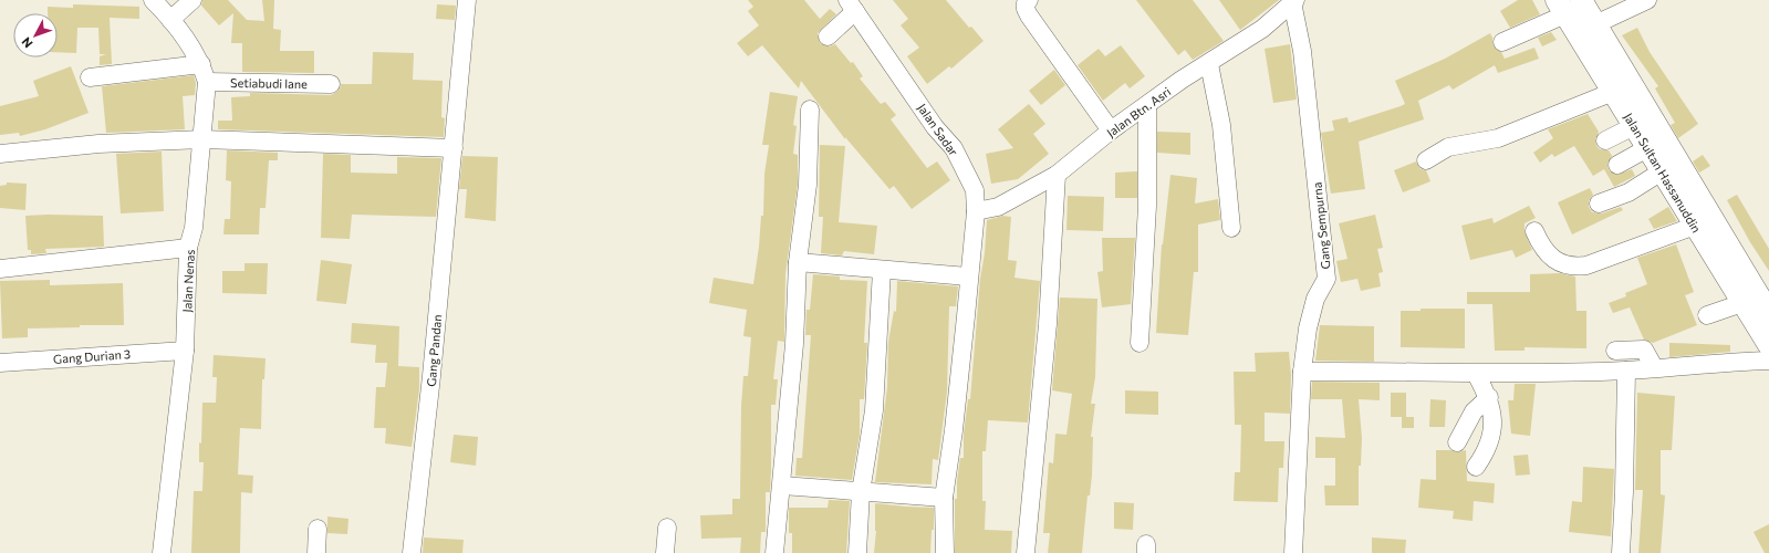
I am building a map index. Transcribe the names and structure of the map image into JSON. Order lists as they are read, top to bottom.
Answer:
{
  "streets": {
    "main road": ["Jalan Sultan Hassanuddin"],
    "street": [
      "Setiabudi lane",
      "Jalan Btn. Asri",
      "Jalan Sadar",
      "Gang Sempurna",
      "Jalan Nenas",
      "Gang Pandan",
      "Gang Durian 3"
    ]
  },
  "crossings": [
    ["Setiabudi lane", "Jalan Nenas"],
    ["Jalan Btn. Asri", "Jalan Sadar"],
    ["Jalan Btn. Asri", "Gang Sempurna"],
    ["Jalan Nenas", "Gang Durian 3"]
  ],
  "north": "bottom left"
}
